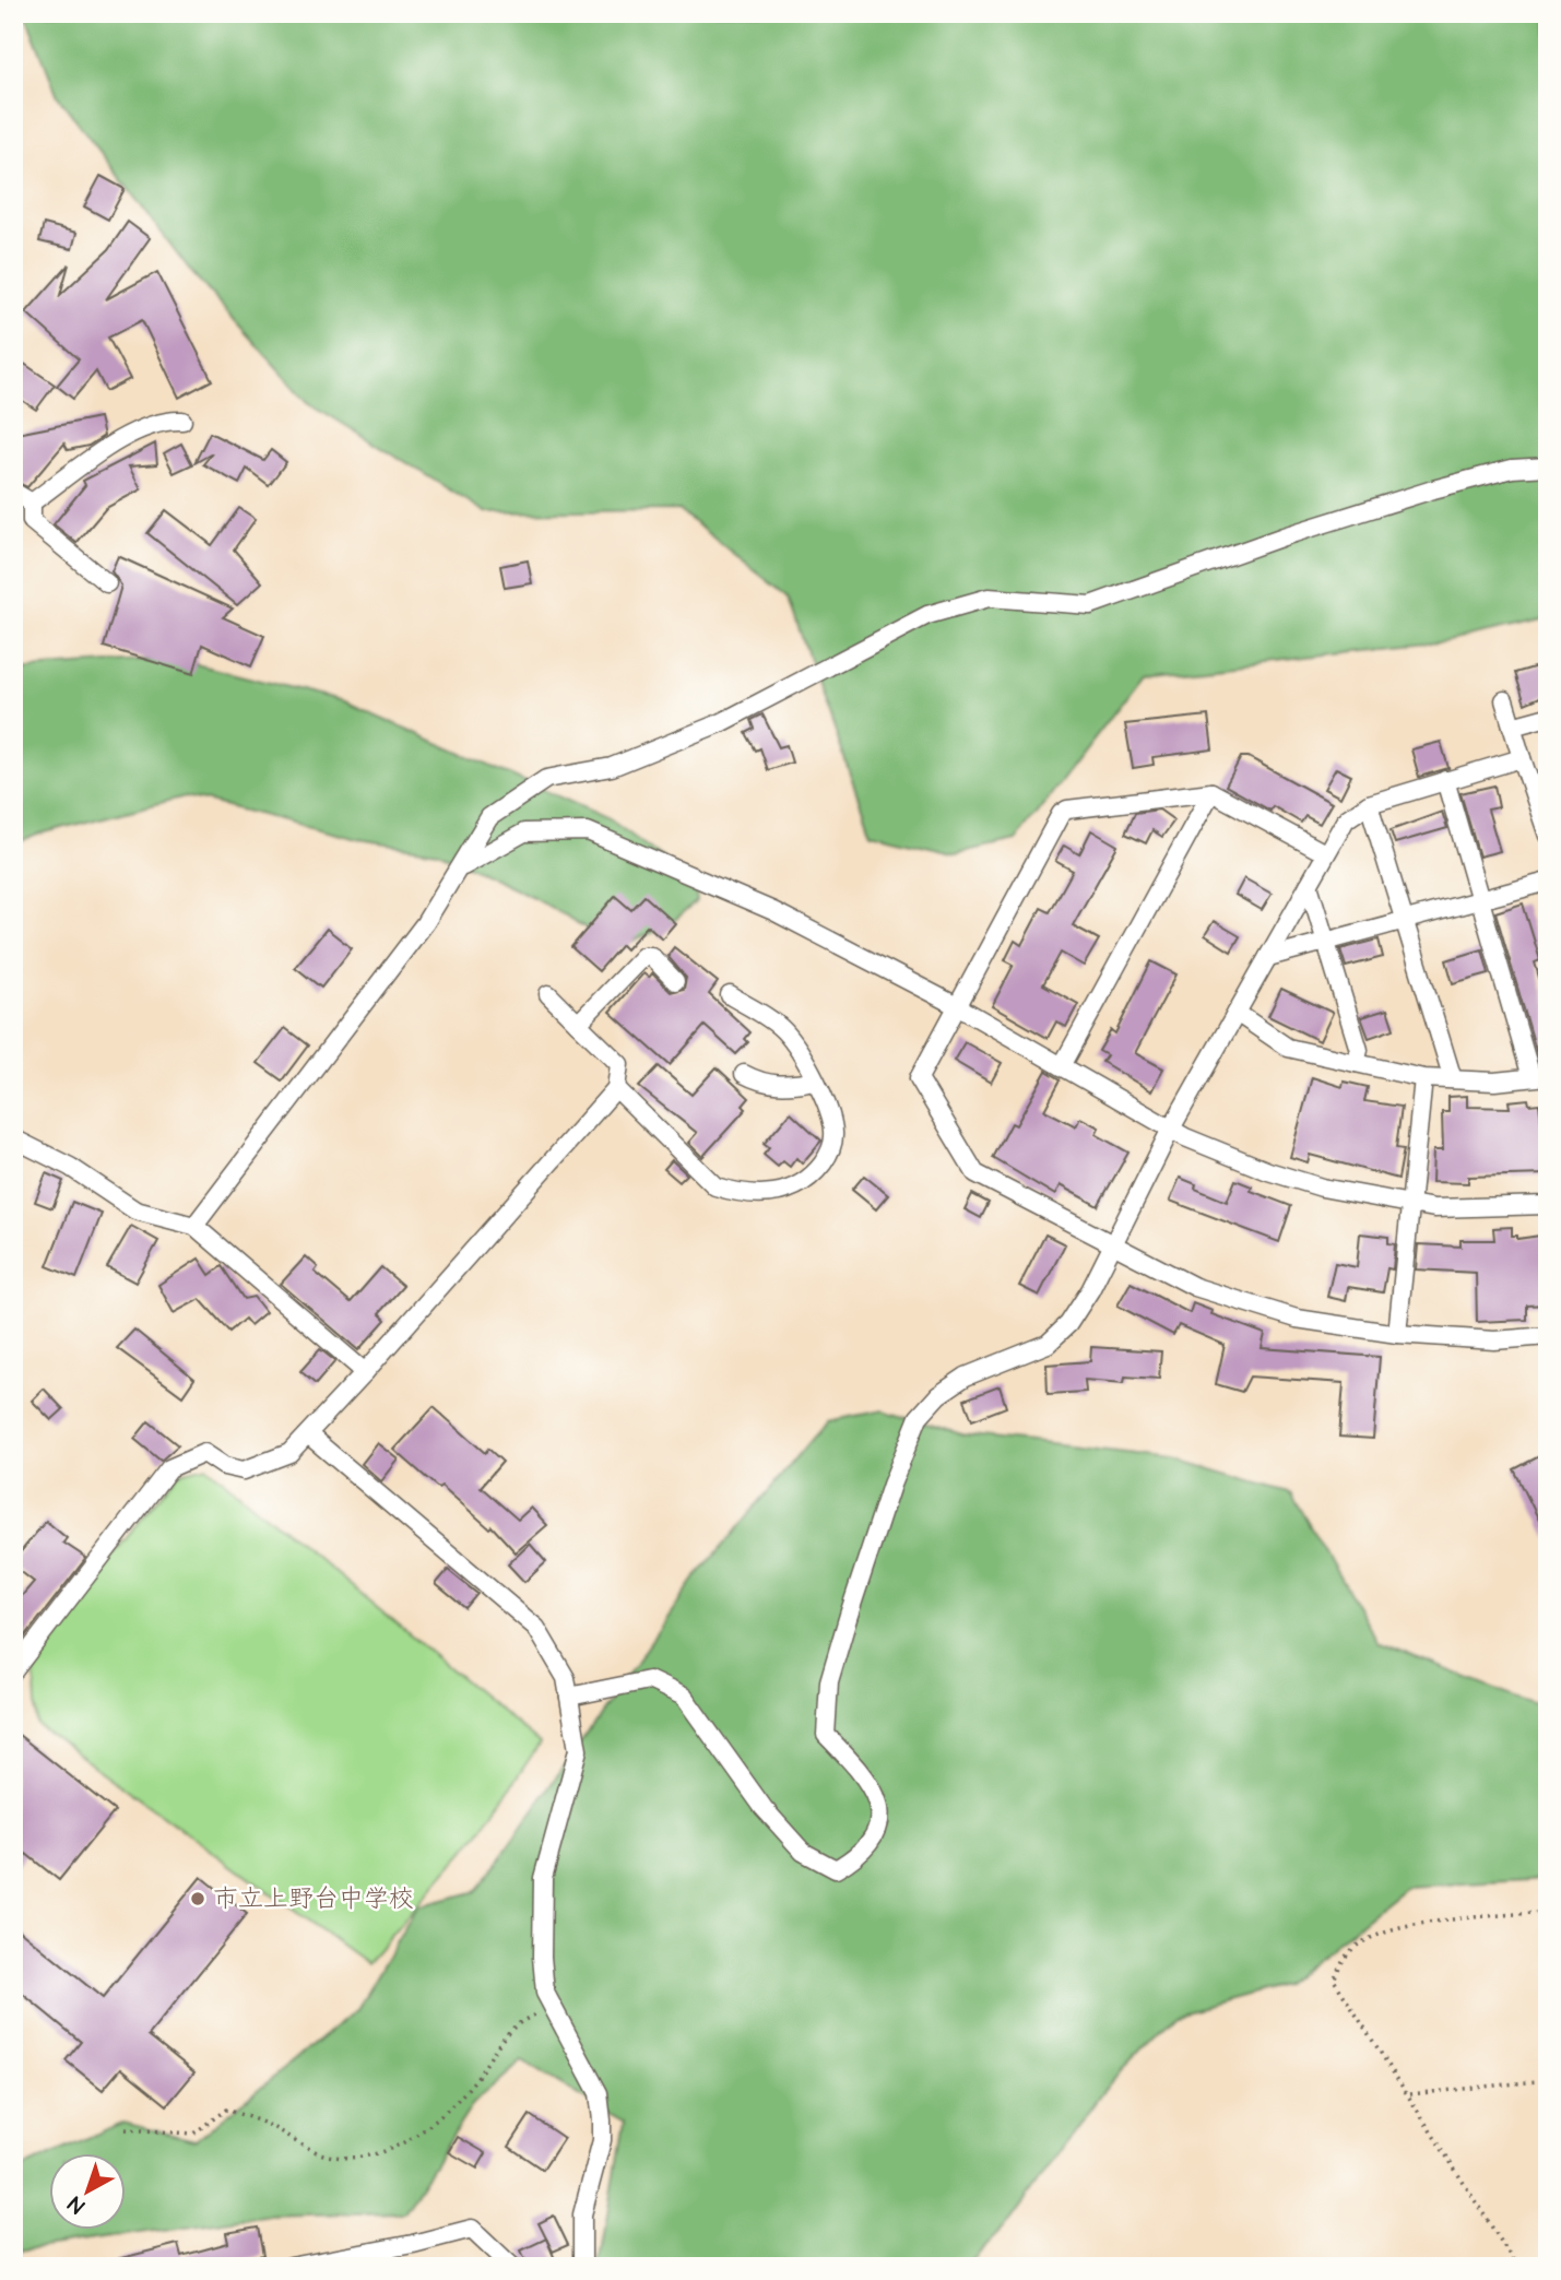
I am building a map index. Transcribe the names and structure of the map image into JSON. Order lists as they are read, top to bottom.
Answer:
{
  "places": ["市立上野台中学校"],
  "north": "bottom left"
}
